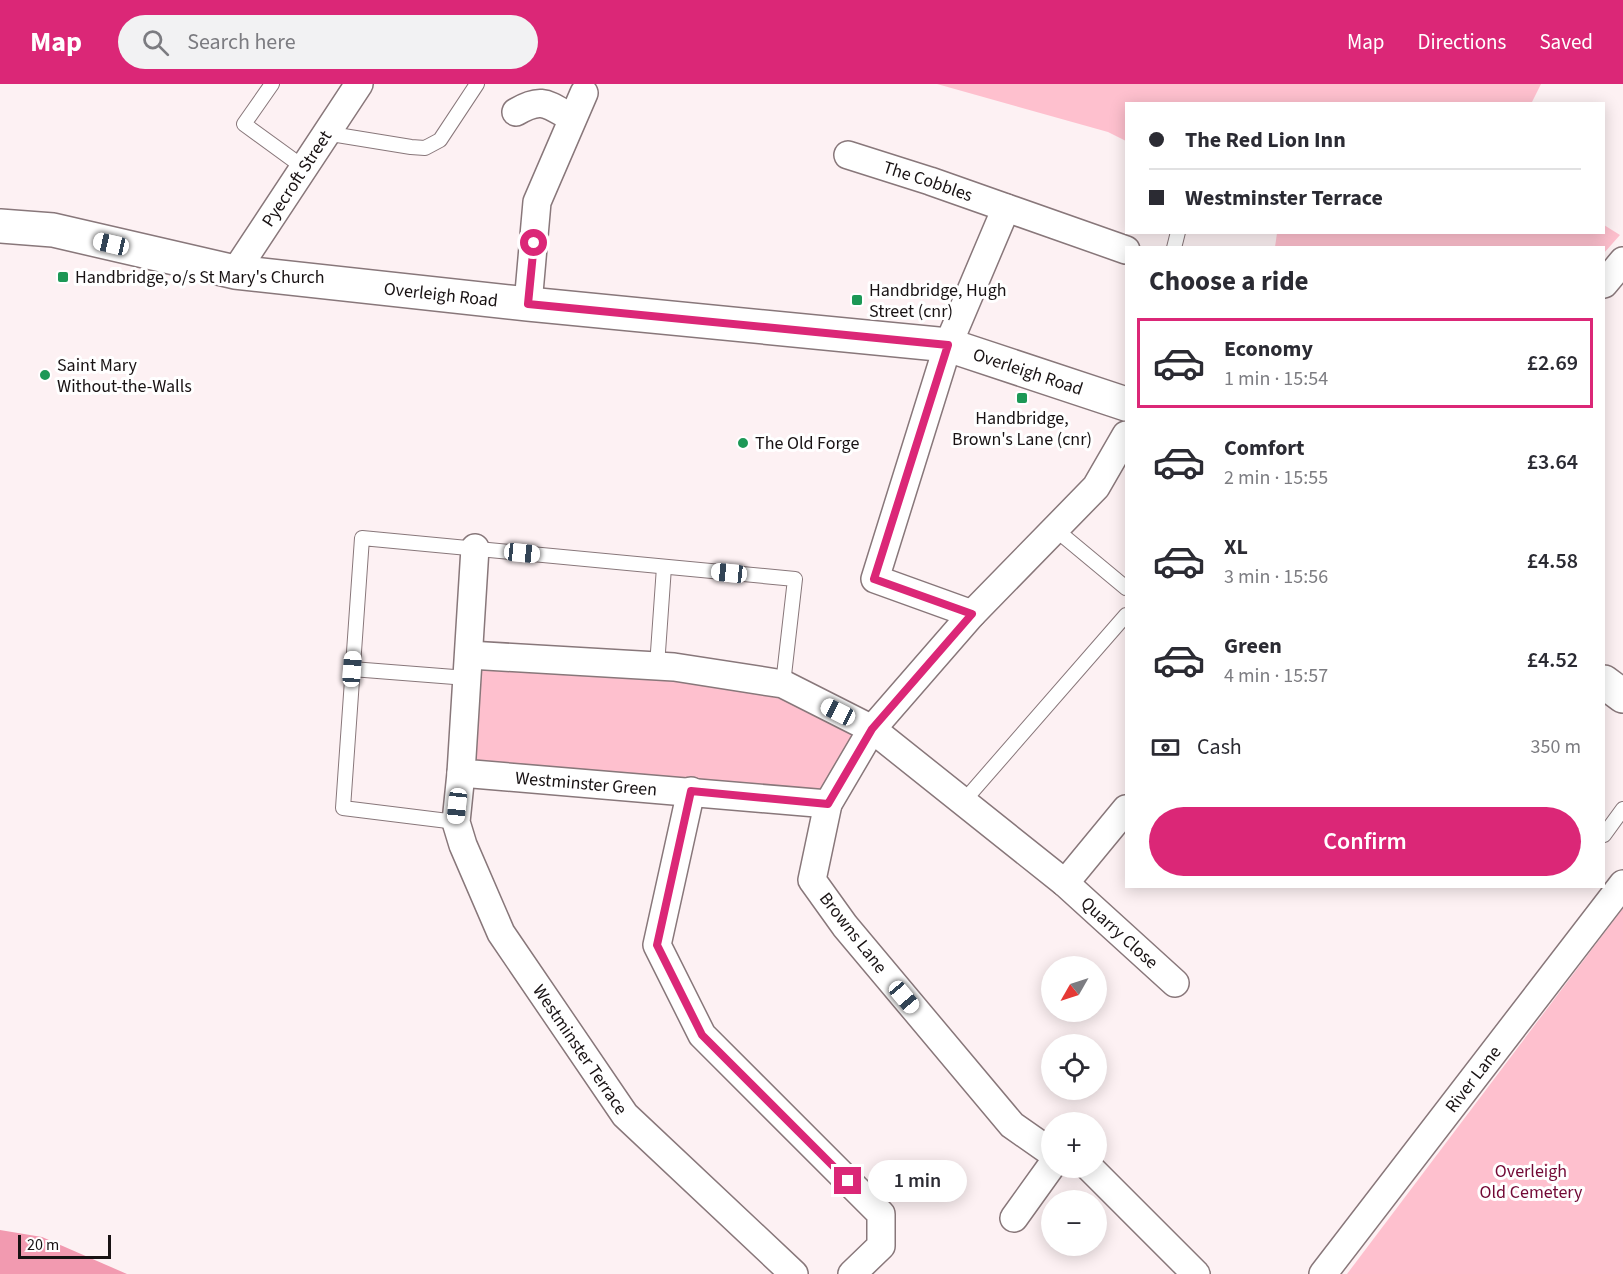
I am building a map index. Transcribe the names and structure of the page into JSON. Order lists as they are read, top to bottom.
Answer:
{
  "streets": {
    "street": [
      "Pyecroft Street",
      "The Cobbles",
      "Overleigh Road",
      "Westminster Green",
      "Browns Lane",
      "Quarry Close",
      "Westminster Terrace",
      "River Lane"
    ]
  },
  "crossings": [
    ["Pyecroft Street", "Overleigh Road"],
    ["Westminster Green", "Browns Lane"],
    ["Westminster Green", "Westminster Terrace"],
    ["Browns Lane", "Quarry Close"]
  ],
  "parks": ["Overleigh Old Cemetery"],
  "places": {
    "transit": ["Handbridge, o/s St Mary's Church", "Handbridge, Hugh Street (cnr)", "Handbridge, Brown's Lane (cnr)"],
    "other": ["Saint Mary Without-the-Walls", "The Old Forge"]
  },
  "scale_bar": "20 m",
  "north": "bottom left",
  "page": {
    "header": "Map",
    "search": "Search here",
    "nav": ["Map", "Directions", "Saved"],
    "banner": ["The Red Lion Inn", "Westminster Terrace"],
    "heading": "Choose a ride",
    "list": [
      {
        "name": "Economy",
        "note": "1 min · 15:54",
        "value": "£2.69"
      },
      {
        "name": "Comfort",
        "note": "2 min · 15:55",
        "value": "£3.64"
      },
      {
        "name": "XL",
        "note": "3 min · 15:56",
        "value": "£4.58"
      },
      {
        "name": "Green",
        "note": "4 min · 15:57",
        "value": "£4.52"
      }
    ],
    "pay": ["Cash", "350 m"],
    "buttons": "Confirm",
    "map_buttons": ["+", "−"],
    "bubble": "1 min",
    "scale": "20 m"
  }
}
